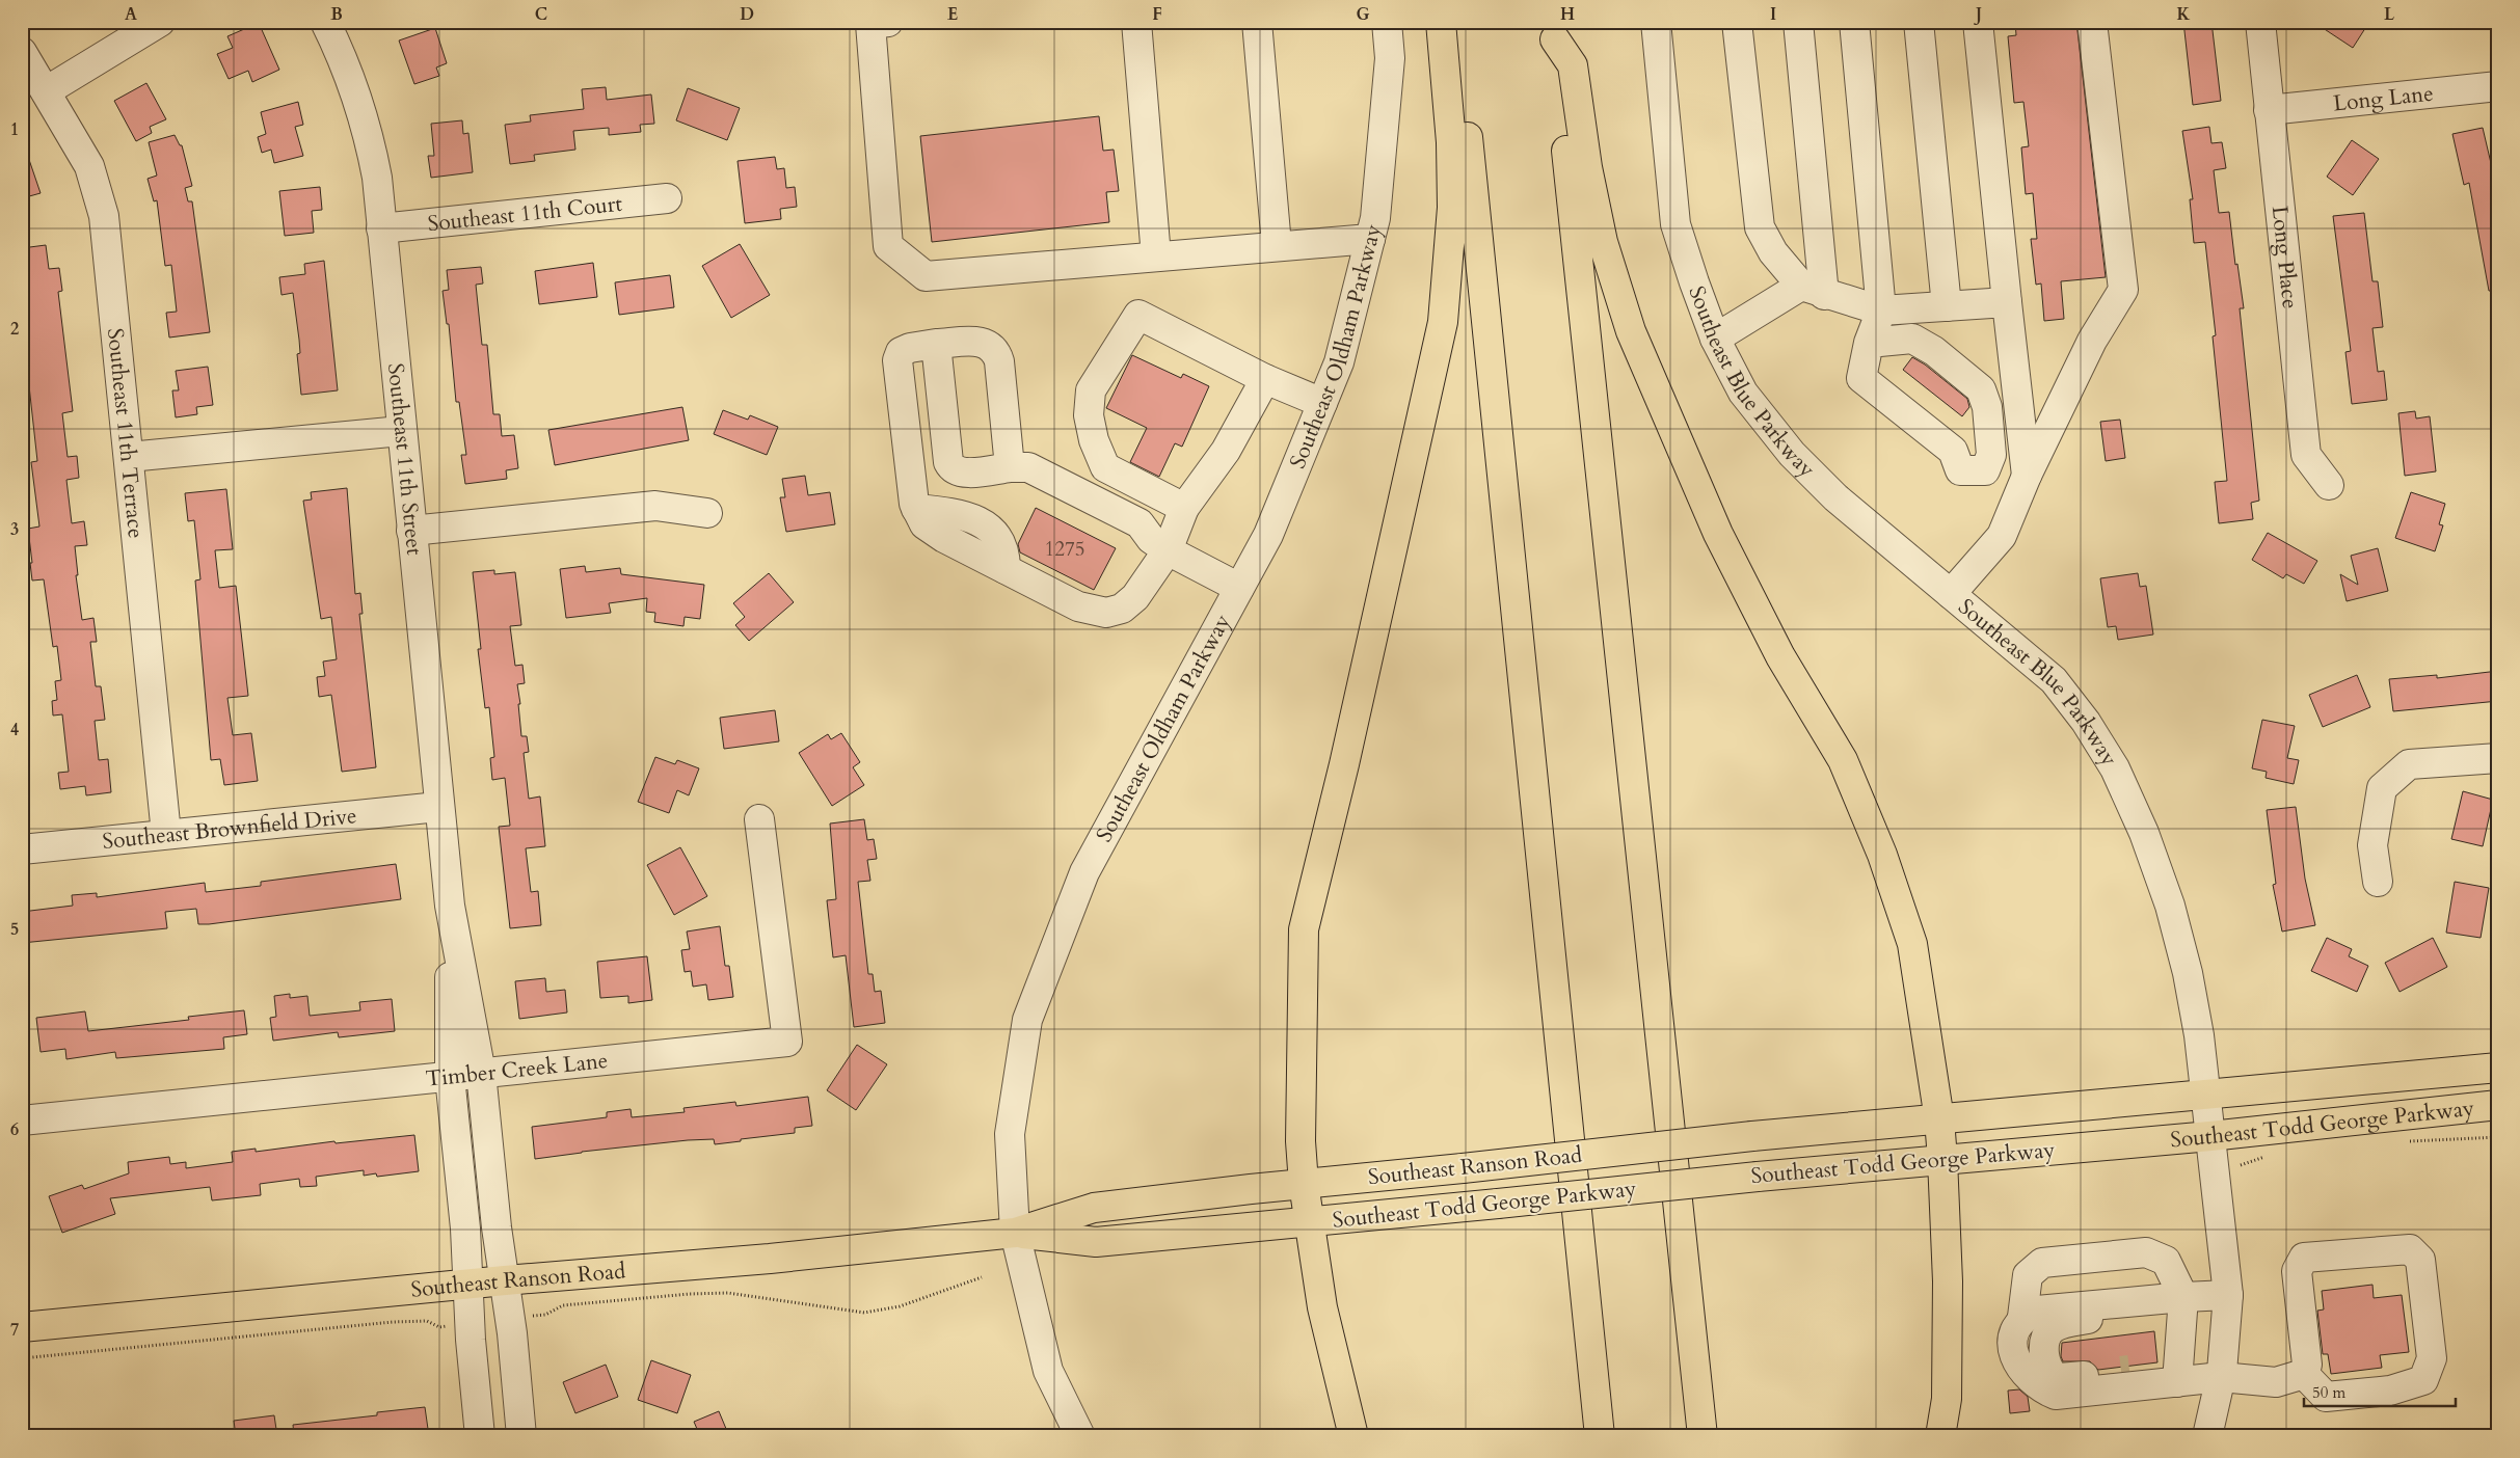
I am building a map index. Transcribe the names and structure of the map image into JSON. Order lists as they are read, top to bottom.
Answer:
{
  "streets": {
    "main road": ["Southeast Todd George Parkway", "Southeast Ranson Road"],
    "street": [
      "Long Lane",
      "Southeast 11th Court",
      "Long Place",
      "Southeast Oldham Parkway",
      "Southeast Blue Parkway",
      "Southeast 11th Terrace",
      "Southeast 11th Street",
      "Southeast Brownfield Drive",
      "Timber Creek Lane"
    ]
  },
  "crossings": [
    ["Long Lane", "Long Place"],
    ["Southeast 11th Court", "Southeast 11th Street"],
    ["Southeast Oldham Parkway", "Southeast Ranson Road"],
    ["Southeast Blue Parkway", "Southeast Todd George Parkway"],
    ["Southeast 11th Terrace", "Southeast Brownfield Drive"],
    ["Southeast 11th Street", "Southeast Brownfield Drive"],
    ["Southeast 11th Street", "Timber Creek Lane"],
    ["Southeast 11th Street", "Southeast Ranson Road"],
    ["Southeast Todd George Parkway", "Southeast Ranson Road"]
  ],
  "house_numbers": ["1275"],
  "scale_bar": "50 m",
  "grid": {
    "columns": [
      "A",
      "B",
      "C",
      "D",
      "E",
      "F",
      "G",
      "H",
      "I",
      "J",
      "K",
      "L"
    ],
    "rows": [
      "1",
      "2",
      "3",
      "4",
      "5",
      "6",
      "7"
    ]
  }
}
